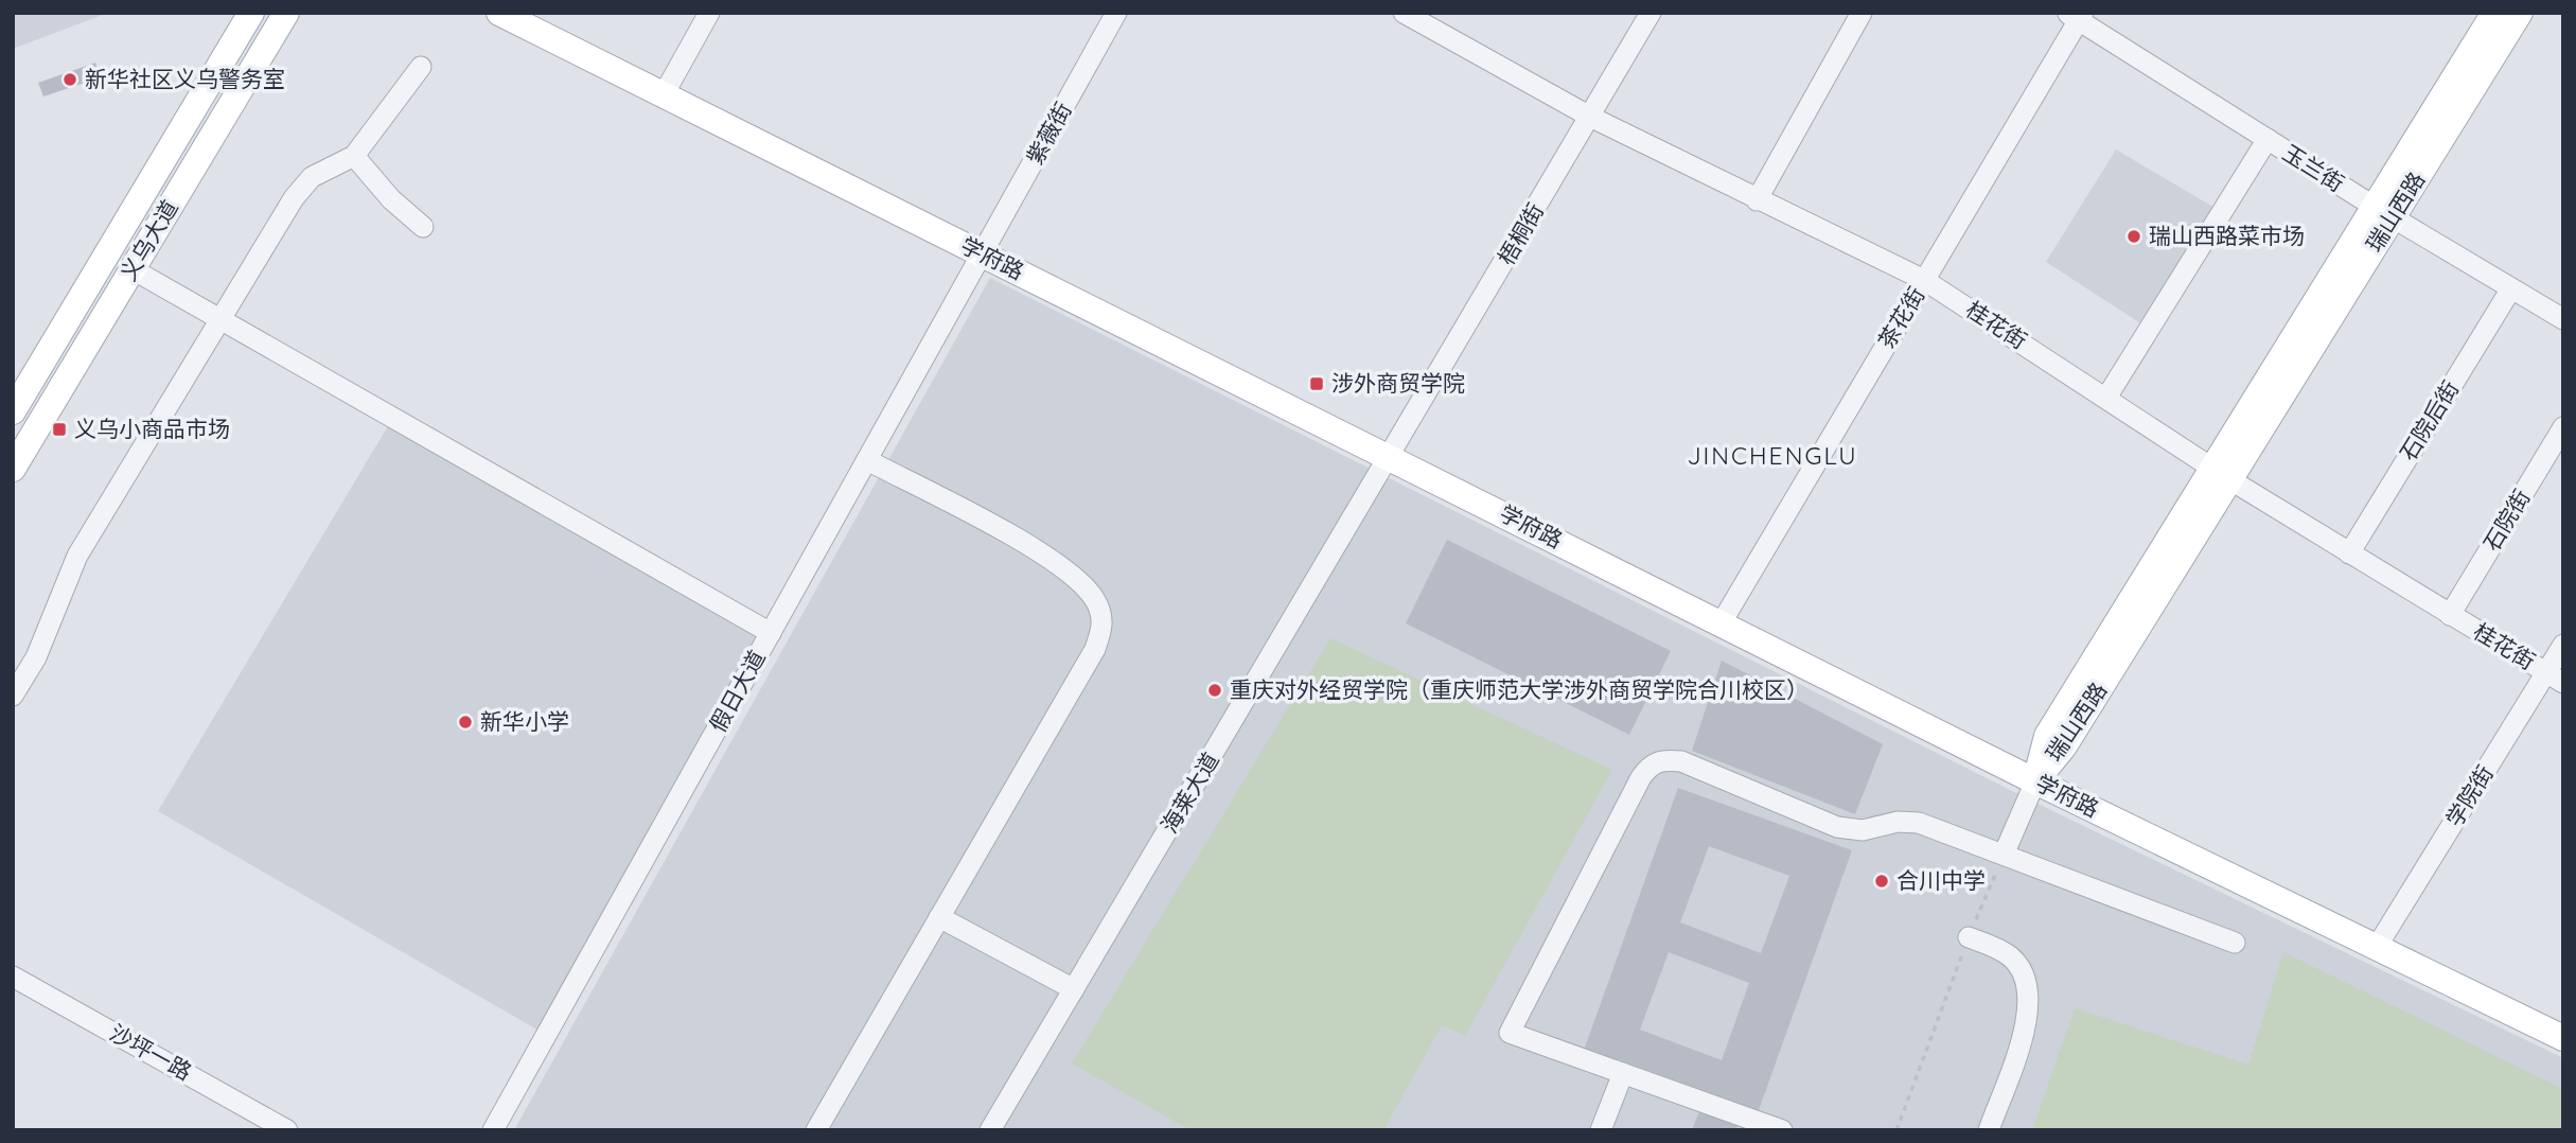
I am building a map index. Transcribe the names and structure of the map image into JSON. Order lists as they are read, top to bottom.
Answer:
{
  "streets": {
    "main road": ["瑞山西路", "义乌大道", "学府路"],
    "street": [
      "紫薇街",
      "玉兰街",
      "梧桐街",
      "茶花街",
      "桂花街",
      "石院后街",
      "石院街",
      "假日大道",
      "海莱大道",
      "学院街",
      "沙坪一路"
    ]
  },
  "crossings": [
    ["紫薇街", "学府路"],
    ["紫薇街", "假日大道"],
    ["玉兰街", "瑞山西路"],
    ["玉兰街", "茶花街"],
    ["玉兰街", "石院后街"],
    ["瑞山西路", "学府路"],
    ["瑞山西路", "桂花街"],
    ["梧桐街", "学府路"],
    ["梧桐街", "桂花街"],
    ["梧桐街", "海莱大道"],
    ["学府路", "茶花街"],
    ["学府路", "假日大道"],
    ["学府路", "海莱大道"],
    ["学府路", "学院街"],
    ["茶花街", "桂花街"],
    ["桂花街", "石院后街"],
    ["桂花街", "石院街"],
    ["桂花街", "学院街"]
  ],
  "districts": ["JINCHENGLU"],
  "places": {
    "other": [
      "新华社区义乌警务室",
      "瑞山西路菜市场",
      "重庆对外经贸学院（重庆师范大学涉外商贸学院合川校区）",
      "新华小学",
      "合川中学"
    ],
    "transit": ["涉外商贸学院", "义乌小商品市场"]
  }
}
